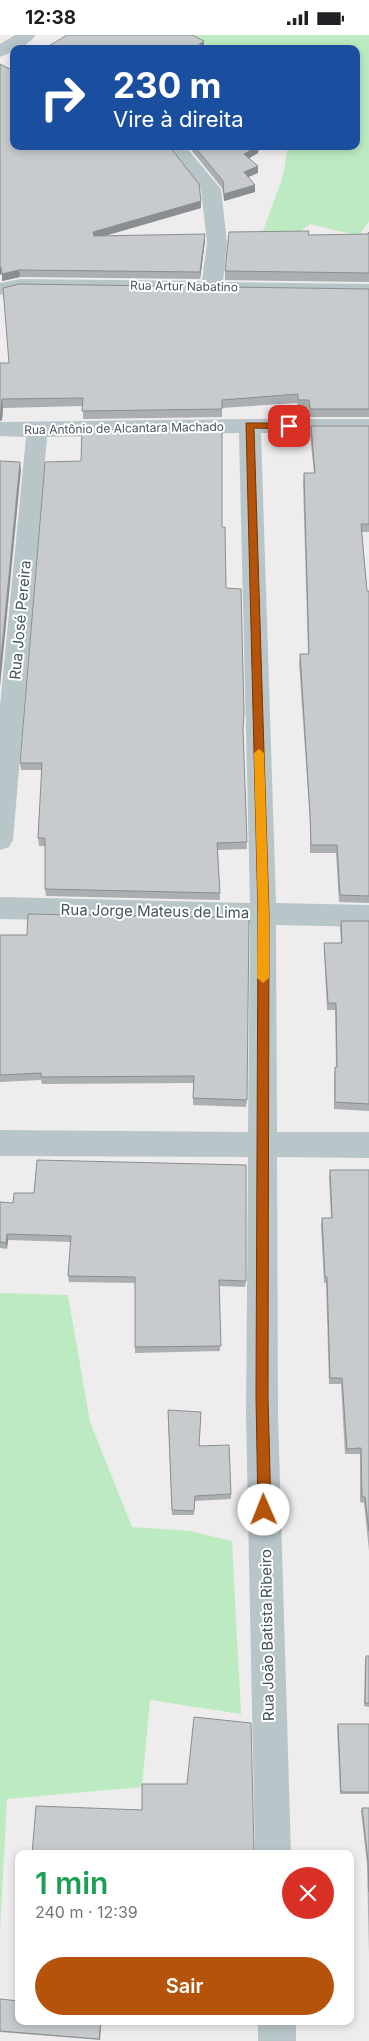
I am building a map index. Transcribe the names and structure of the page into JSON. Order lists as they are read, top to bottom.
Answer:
{
  "streets": {
    "street": [
      "Rua Artur Nabatino",
      "Rua Antônio de Alcantara Machado",
      "Rua José Pereira",
      "Rua Jorge Mateus de Lima",
      "Rua João Batista Ribeiro"
    ]
  },
  "crossings": [
    ["Rua Antônio de Alcantara Machado", "Rua José Pereira"],
    ["Rua Antônio de Alcantara Machado", "Rua João Batista Ribeiro"],
    ["Rua Jorge Mateus de Lima", "Rua João Batista Ribeiro"]
  ],
  "page": {
    "status": "12:38",
    "turn": ["230 m", "Vire à direita"],
    "heading": ["1 min", "240 m · 12:39"],
    "buttons": "Sair"
  }
}
